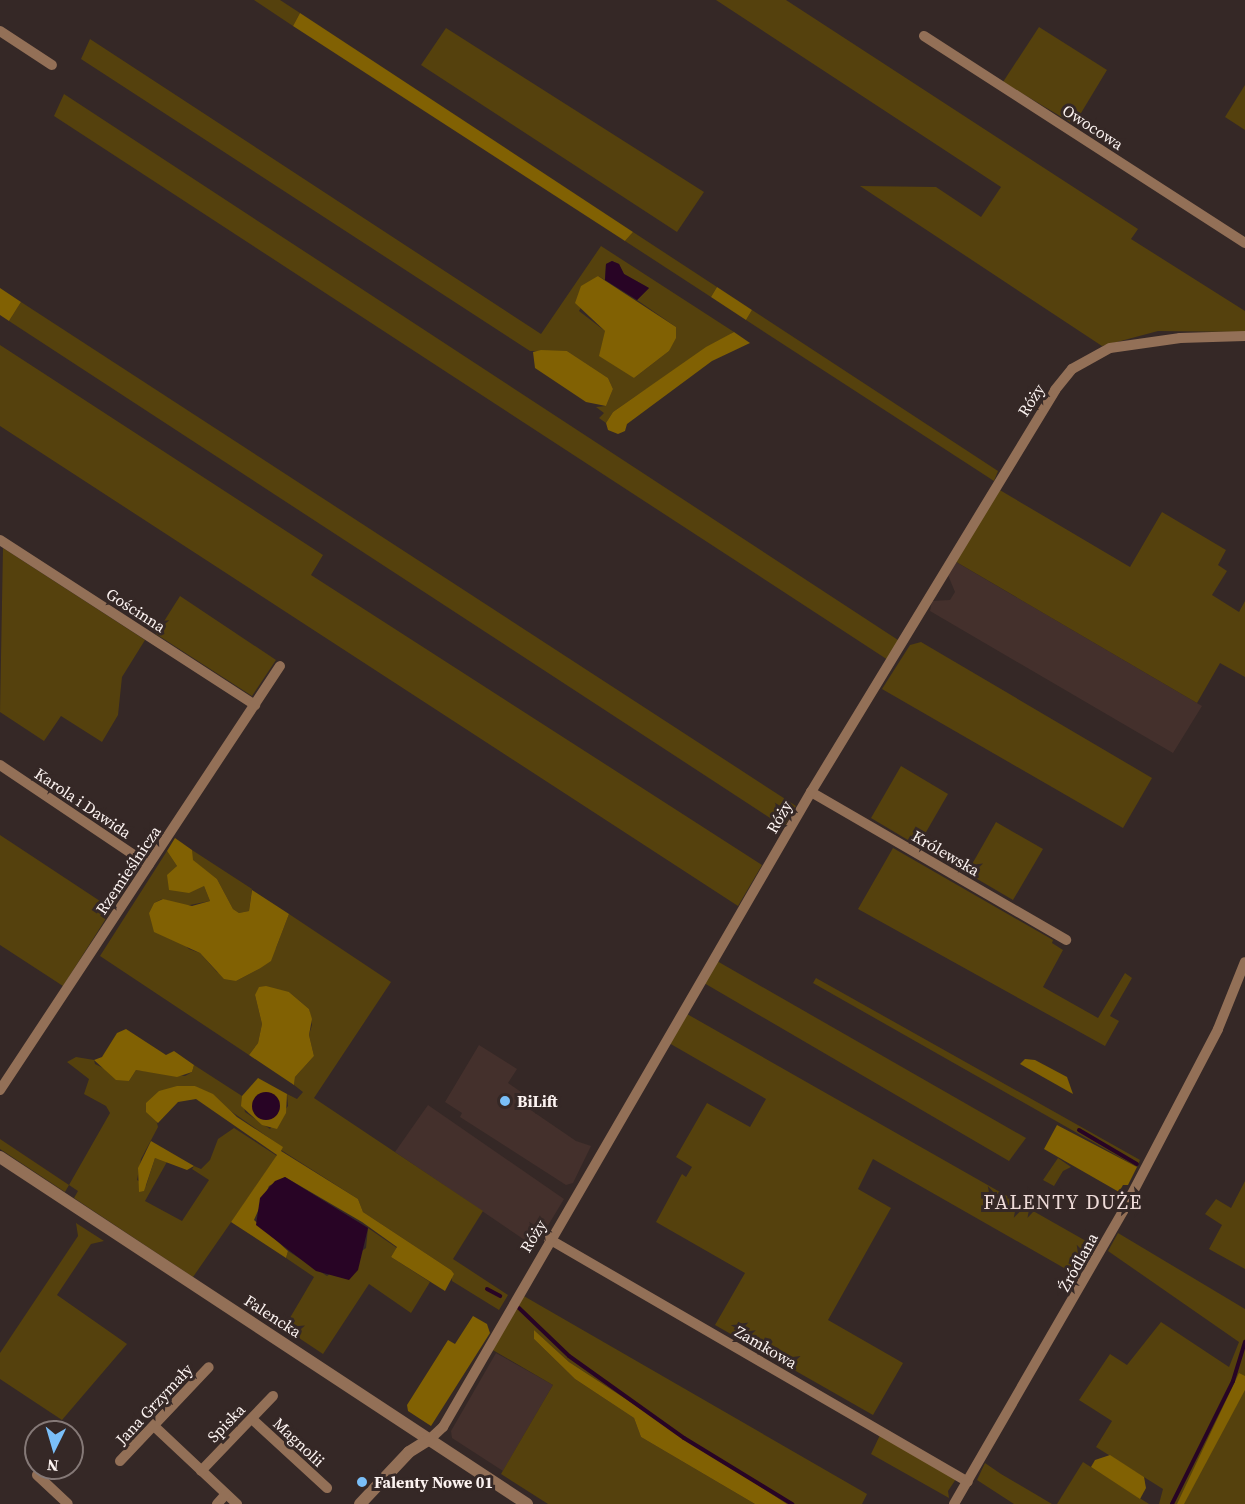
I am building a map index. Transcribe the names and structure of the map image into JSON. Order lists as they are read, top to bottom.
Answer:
{
  "streets": {
    "street": [
      "Owocowa",
      "Róży",
      "Gościnna",
      "Karola i Dawida",
      "Królewska",
      "Rzemieślnicza",
      "Źródlana",
      "Falencka",
      "Zamkowa",
      "Jana Grzymały",
      "Spiska",
      "Magnolii"
    ]
  },
  "crossings": [
    ["Róży", "Królewska"],
    ["Róży", "Falencka"],
    ["Róży", "Zamkowa"],
    ["Gościnna", "Rzemieślnicza"],
    ["Karola i Dawida", "Rzemieślnicza"],
    ["Źródlana", "Zamkowa"],
    ["Spiska", "Magnolii"]
  ],
  "districts": ["FALENTY DUŻE"],
  "places": ["BiLift", "Falenty Nowe 01"],
  "north": "bottom"
}
